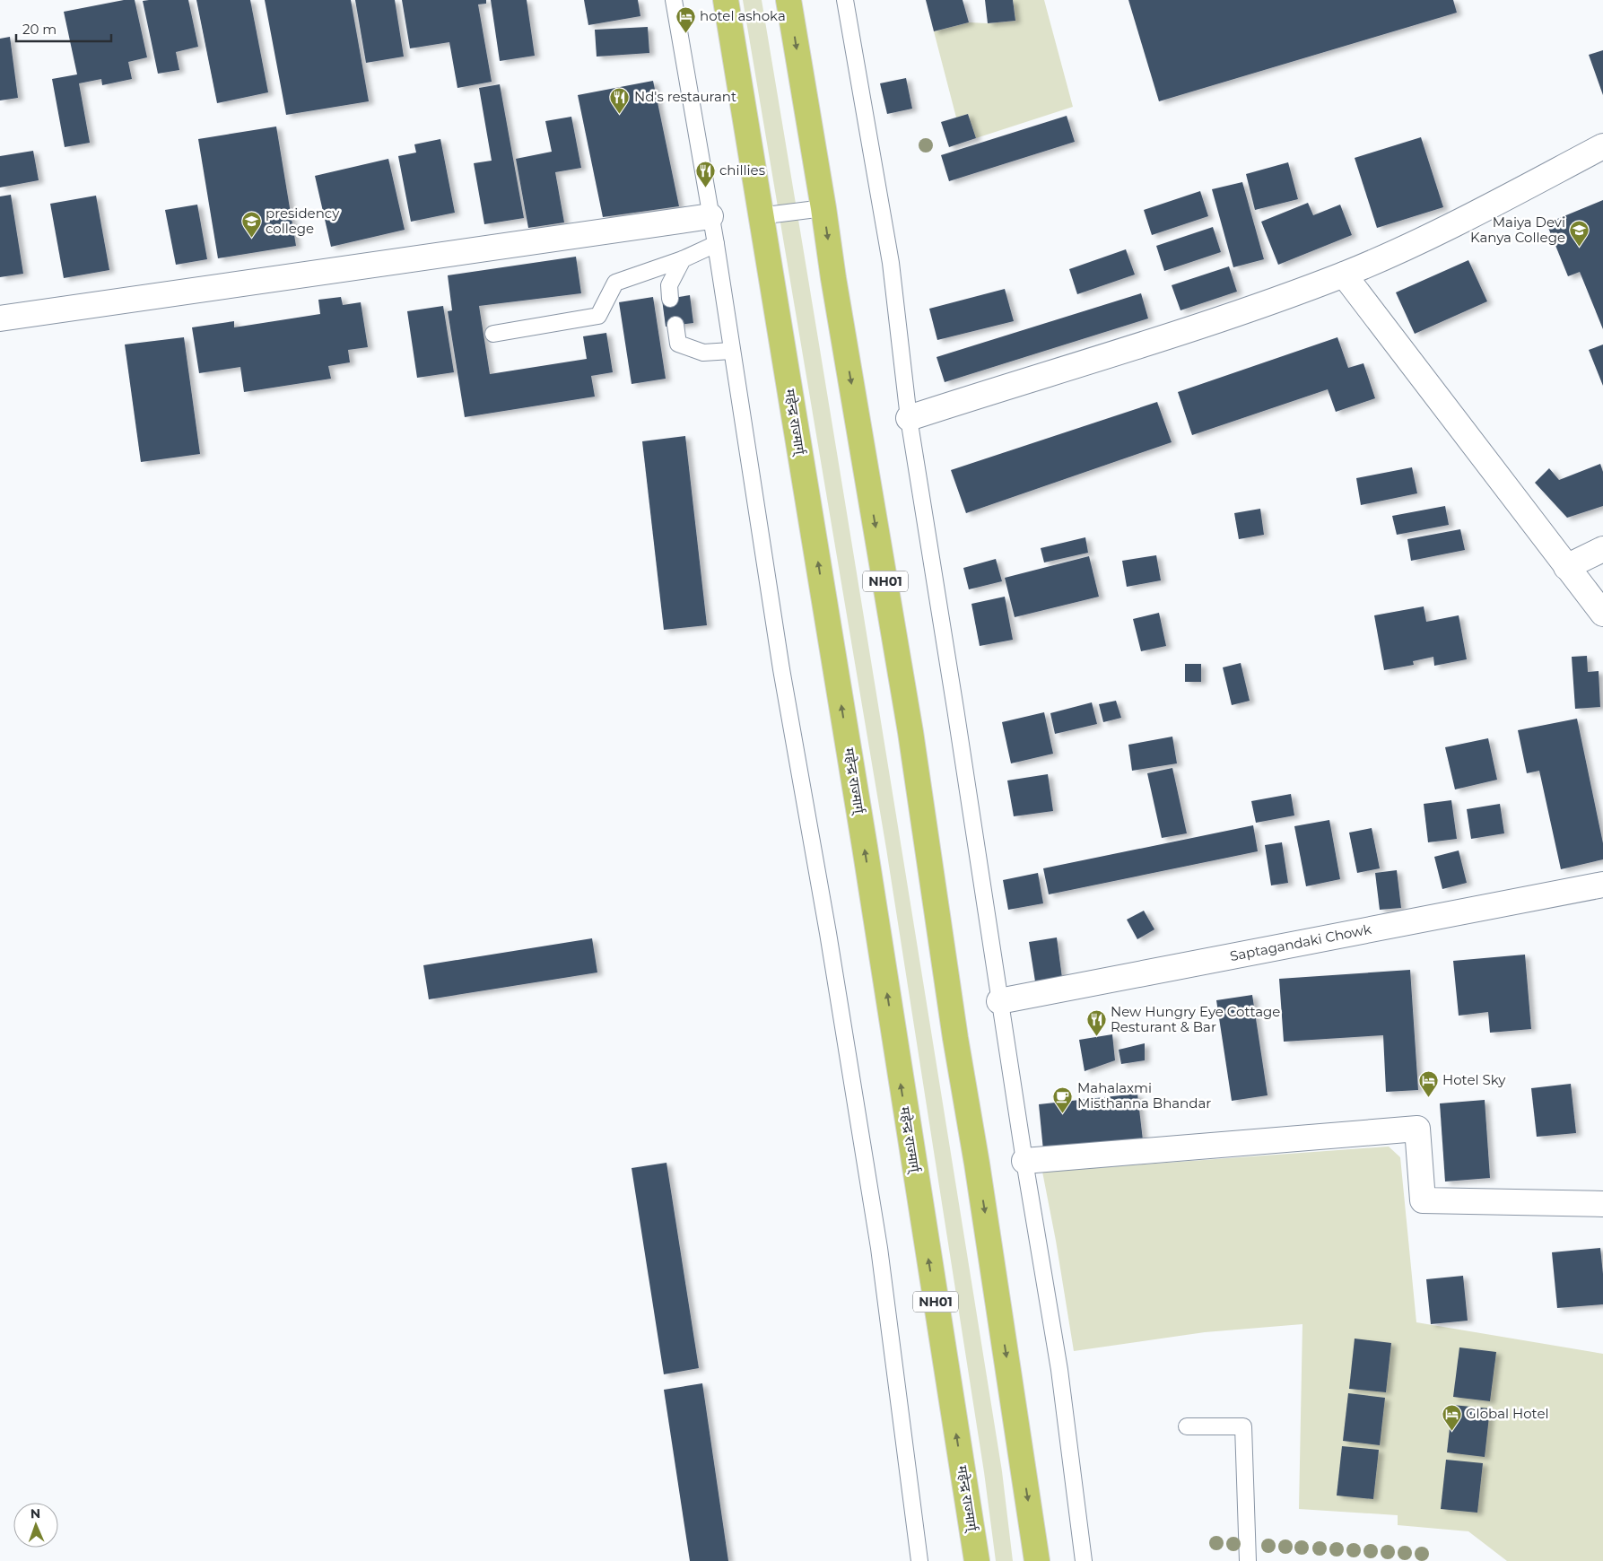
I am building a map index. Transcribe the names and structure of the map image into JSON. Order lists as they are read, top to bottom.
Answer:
{
  "streets": {
    "highway": ["महेन्द्र राज्मार्ग्", "NH01"],
    "street": ["Saptagandaki Chowk"]
  },
  "places": {
    "hotel": ["hotel ashoka", "Hotel Sky", "Global Hotel"],
    "restaurant": ["Nd's restaurant", "chillies", "New Hungry Eye Cottage Resturant & Bar"],
    "school or university": ["presidency college", "Maiya Devi Kanya College"],
    "cafe": ["Mahalaxmi Misthanna Bhandar"]
  },
  "scale_bar": "20 m",
  "north": "top"
}
